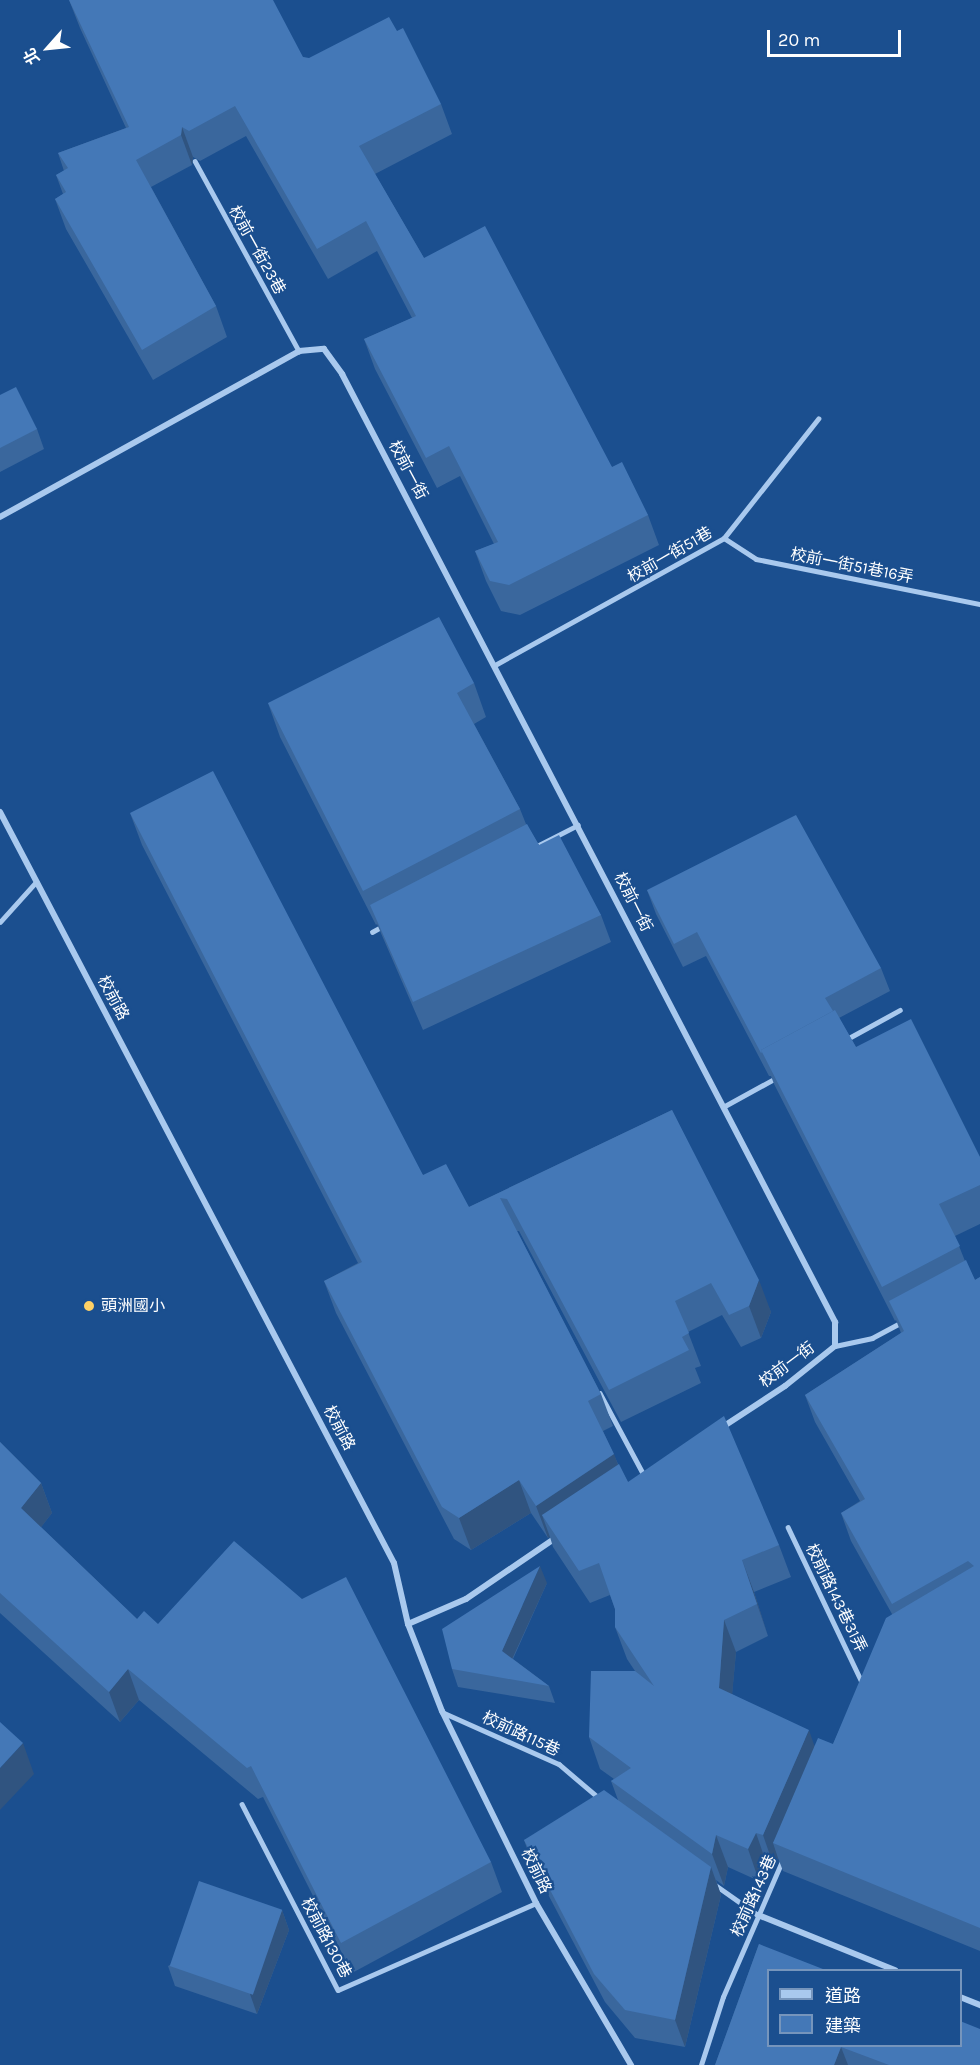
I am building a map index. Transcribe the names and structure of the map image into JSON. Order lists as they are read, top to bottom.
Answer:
{
  "streets": {
    "street": ["校前一街", "校前路"],
    "lane": [
      "校前一街23巷",
      "校前一街51巷",
      "校前一街51巷16弄",
      "校前路143巷31弄",
      "校前路115巷",
      "校前路143巷",
      "校前路130巷"
    ]
  },
  "crossings": [
    ["校前一街23巷", "校前一街"],
    ["校前一街", "校前一街51巷"],
    ["校前一街51巷", "校前一街51巷16弄"],
    ["校前路", "校前路115巷"],
    ["校前路", "校前路130巷"]
  ],
  "places": ["頭洲國小"],
  "legend": ["道路", "建築"],
  "scale_bar": "20 m",
  "north": "bottom left"
}
